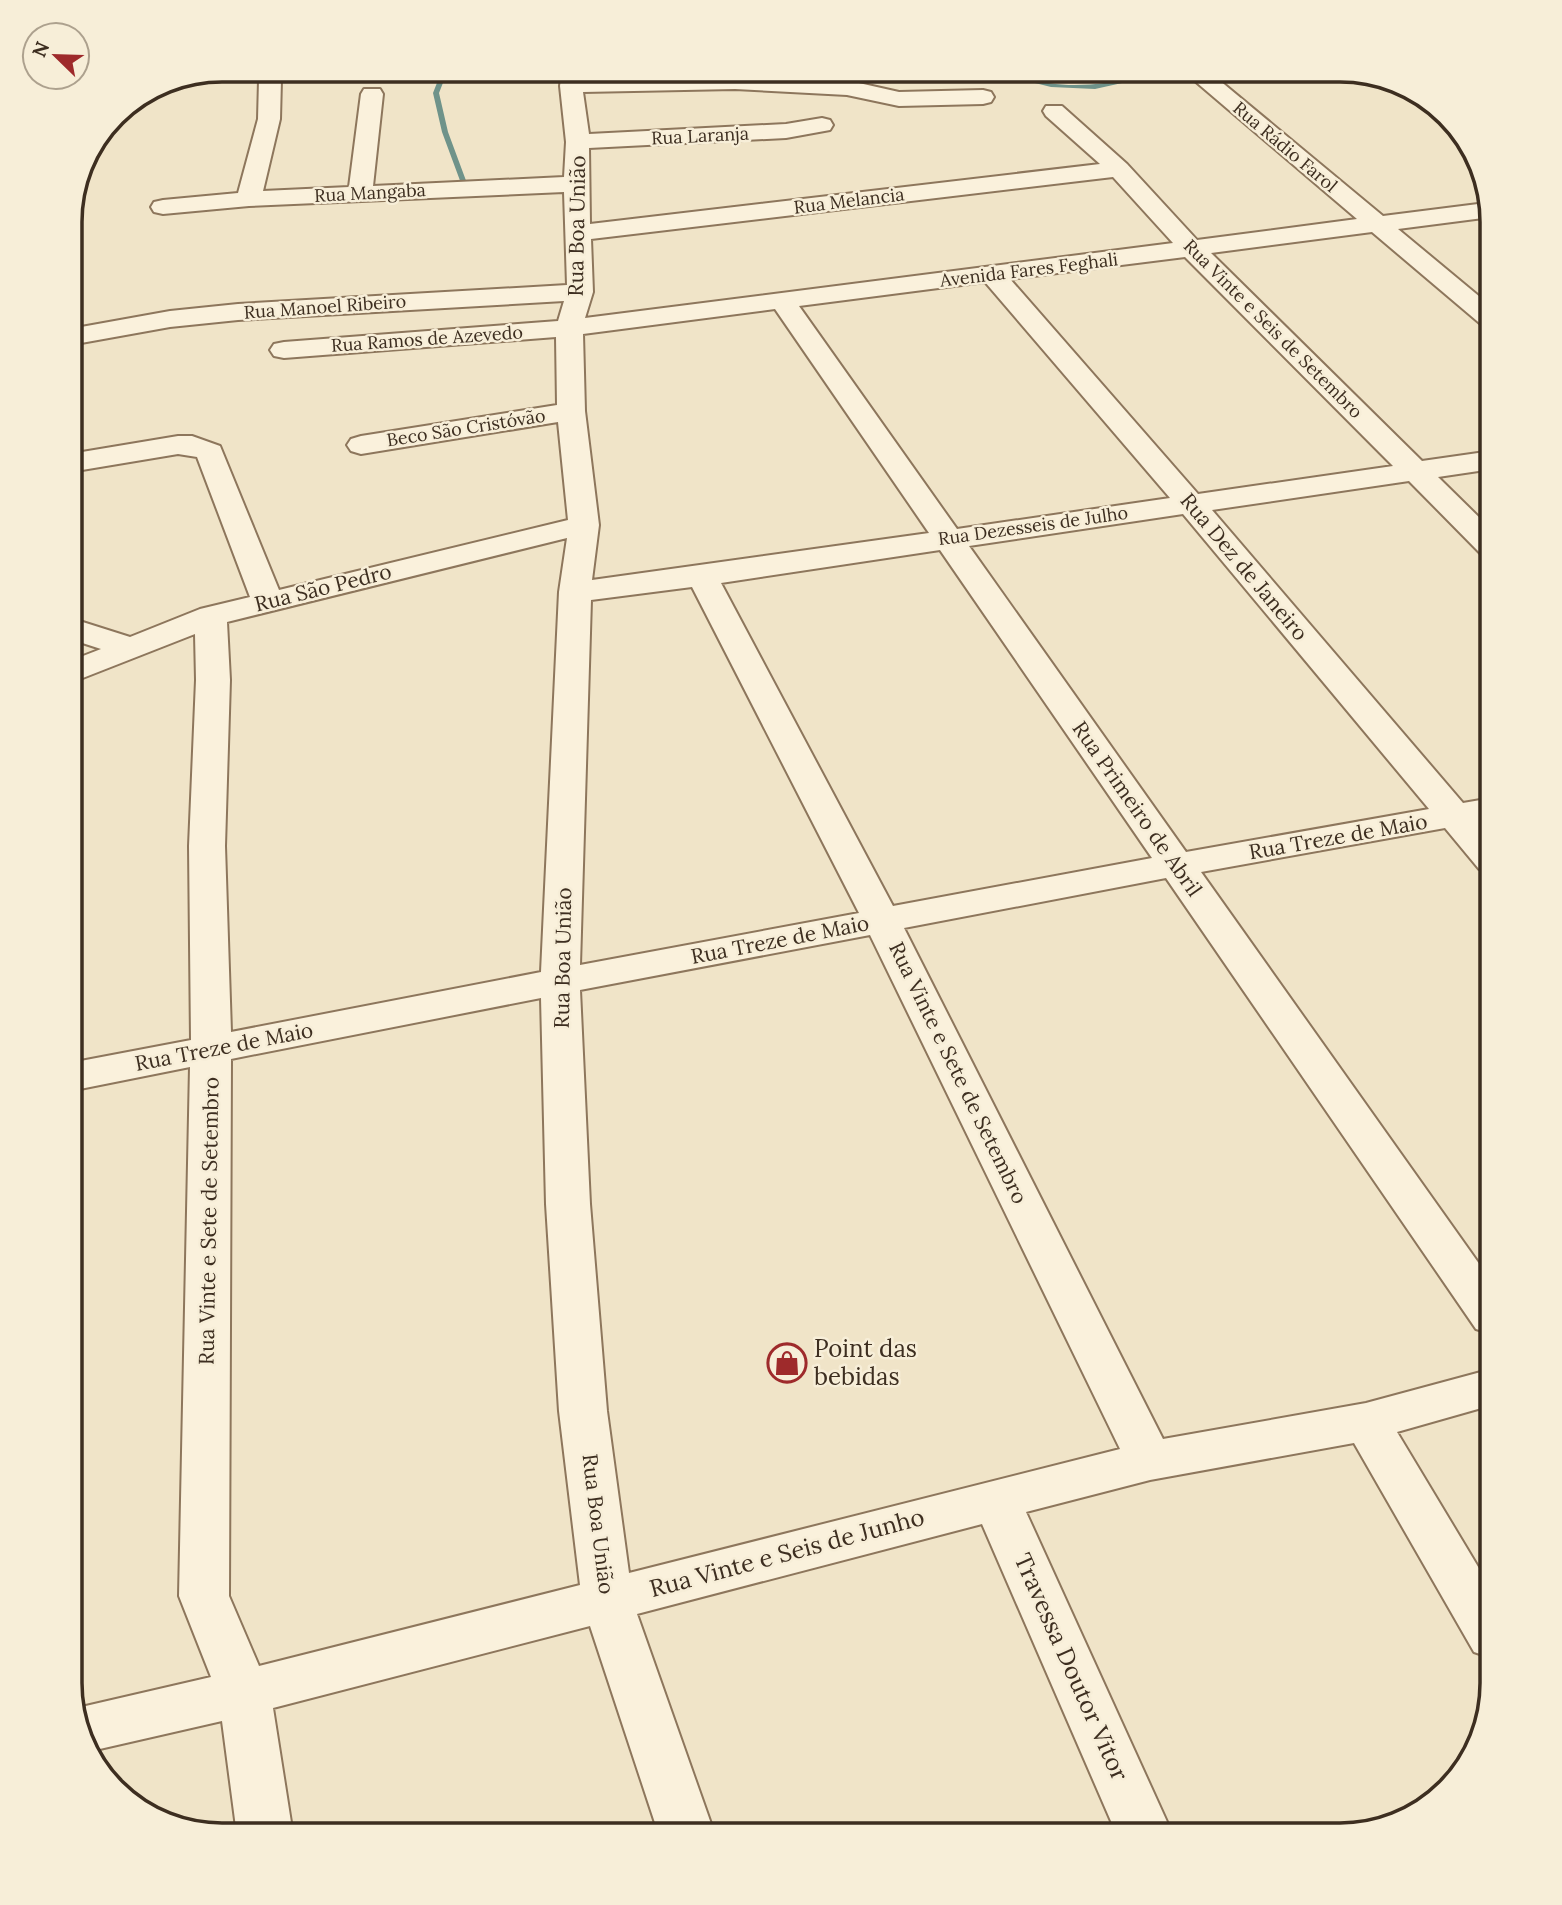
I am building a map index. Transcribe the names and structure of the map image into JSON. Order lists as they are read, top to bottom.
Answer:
{
  "streets": {
    "street": [
      "Rua Laranja",
      "Rua Rádio Farol",
      "Rua Mangaba",
      "Rua Melancia",
      "Rua Boa União",
      "Avenida Fares Feghali",
      "Rua Manoel Ribeiro",
      "Rua Vinte e Seis de Setembro",
      "Rua Ramos de Azevedo",
      "Beco São Cristóvão",
      "Rua Dezesseis de Julho",
      "Rua Dez de Janeiro",
      "Rua São Pedro",
      "Rua Primeiro de Abril",
      "Rua Treze de Maio",
      "Rua Vinte e Sete de Setembro",
      "Rua Vinte e Seis de Junho",
      "Travessa Doutor Vitor"
    ]
  },
  "crossings": [
    ["Rua Laranja", "Rua Boa União"],
    ["Rua Rádio Farol", "Avenida Fares Feghali"],
    ["Rua Mangaba", "Rua Boa União"],
    ["Rua Melancia", "Rua Boa União"],
    ["Rua Melancia", "Rua Vinte e Seis de Setembro"],
    ["Rua Boa União", "Avenida Fares Feghali"],
    ["Rua Boa União", "Rua Manoel Ribeiro"],
    ["Rua Boa União", "Rua Ramos de Azevedo"],
    ["Rua Boa União", "Beco São Cristóvão"],
    ["Rua Boa União", "Rua Dezesseis de Julho"],
    ["Rua Boa União", "Rua São Pedro"],
    ["Rua Boa União", "Rua Treze de Maio"],
    ["Rua Boa União", "Rua Vinte e Seis de Junho"],
    ["Avenida Fares Feghali", "Rua Vinte e Seis de Setembro"],
    ["Avenida Fares Feghali", "Rua Ramos de Azevedo"],
    ["Avenida Fares Feghali", "Rua Dez de Janeiro"],
    ["Avenida Fares Feghali", "Rua Primeiro de Abril"],
    ["Rua Vinte e Seis de Setembro", "Rua Dezesseis de Julho"],
    ["Rua Dezesseis de Julho", "Rua Dez de Janeiro"],
    ["Rua Dezesseis de Julho", "Rua Primeiro de Abril"],
    ["Rua Dezesseis de Julho", "Rua Vinte e Sete de Setembro"],
    ["Rua Dez de Janeiro", "Rua Treze de Maio"],
    ["Rua São Pedro", "Rua Vinte e Sete de Setembro"],
    ["Rua Primeiro de Abril", "Rua Treze de Maio"],
    ["Rua Treze de Maio", "Rua Vinte e Sete de Setembro"],
    ["Rua Vinte e Sete de Setembro", "Rua Vinte e Seis de Junho"],
    ["Rua Vinte e Seis de Junho", "Travessa Doutor Vitor"]
  ],
  "places": {
    "shop": ["Point das bebidas"]
  },
  "north": "top left"
}
